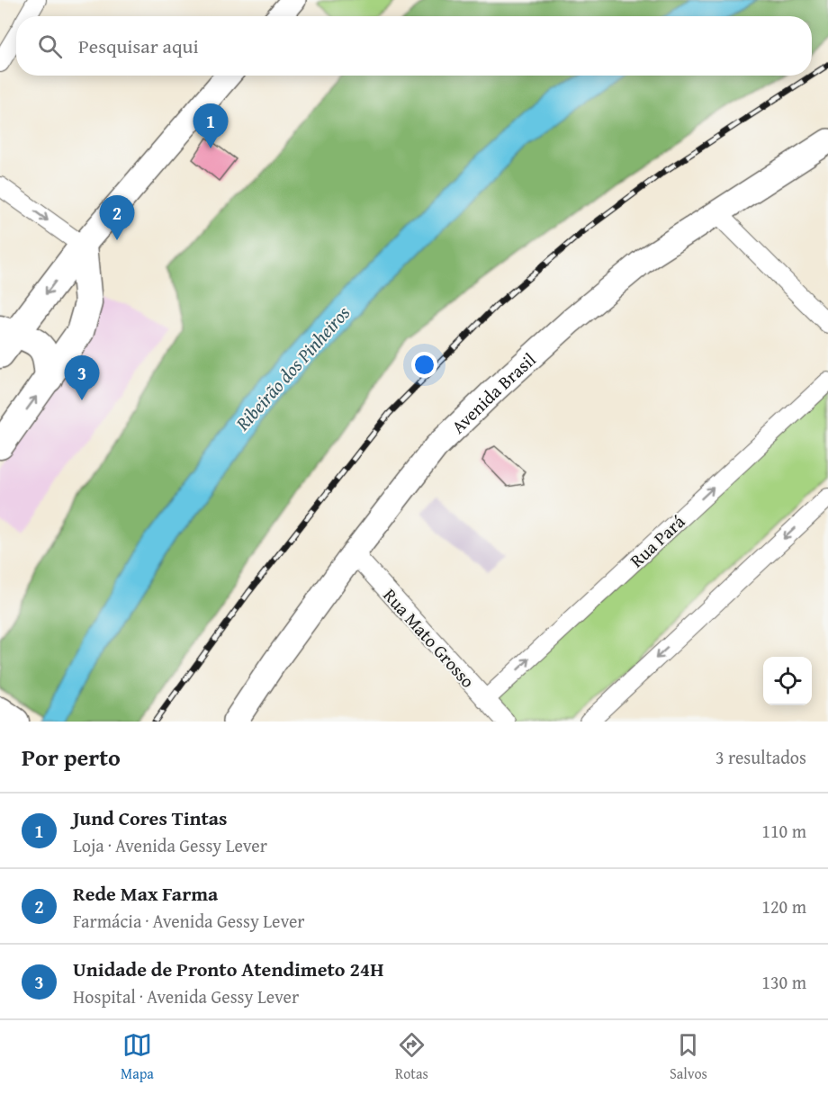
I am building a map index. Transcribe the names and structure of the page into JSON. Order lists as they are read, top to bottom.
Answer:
{
  "streets": {
    "main road": ["Avenida Brasil"],
    "street": ["Rua Pará", "Rua Mato Grosso"]
  },
  "crossings": [
    ["Avenida Brasil", "Rua Mato Grosso"],
    ["Rua Pará", "Rua Mato Grosso"]
  ],
  "water": ["Ribeirão dos Pinheiros"],
  "page": {
    "search": "Pesquisar aqui",
    "pins": ["1", "2", "3"],
    "heading": ["Por perto", "3 resultados"],
    "list": [
      {
        "mark": "1",
        "name": "Jund Cores Tintas",
        "note": "Loja · Avenida Gessy Lever",
        "value": "110 m"
      },
      {
        "mark": "2",
        "name": "Rede Max Farma",
        "note": "Farmácia · Avenida Gessy Lever",
        "value": "120 m"
      },
      {
        "mark": "3",
        "name": "Unidade de Pronto Atendimeto 24H",
        "note": "Hospital · Avenida Gessy Lever",
        "value": "130 m"
      }
    ],
    "nav": ["Mapa", "Rotas", "Salvos"]
  }
}
